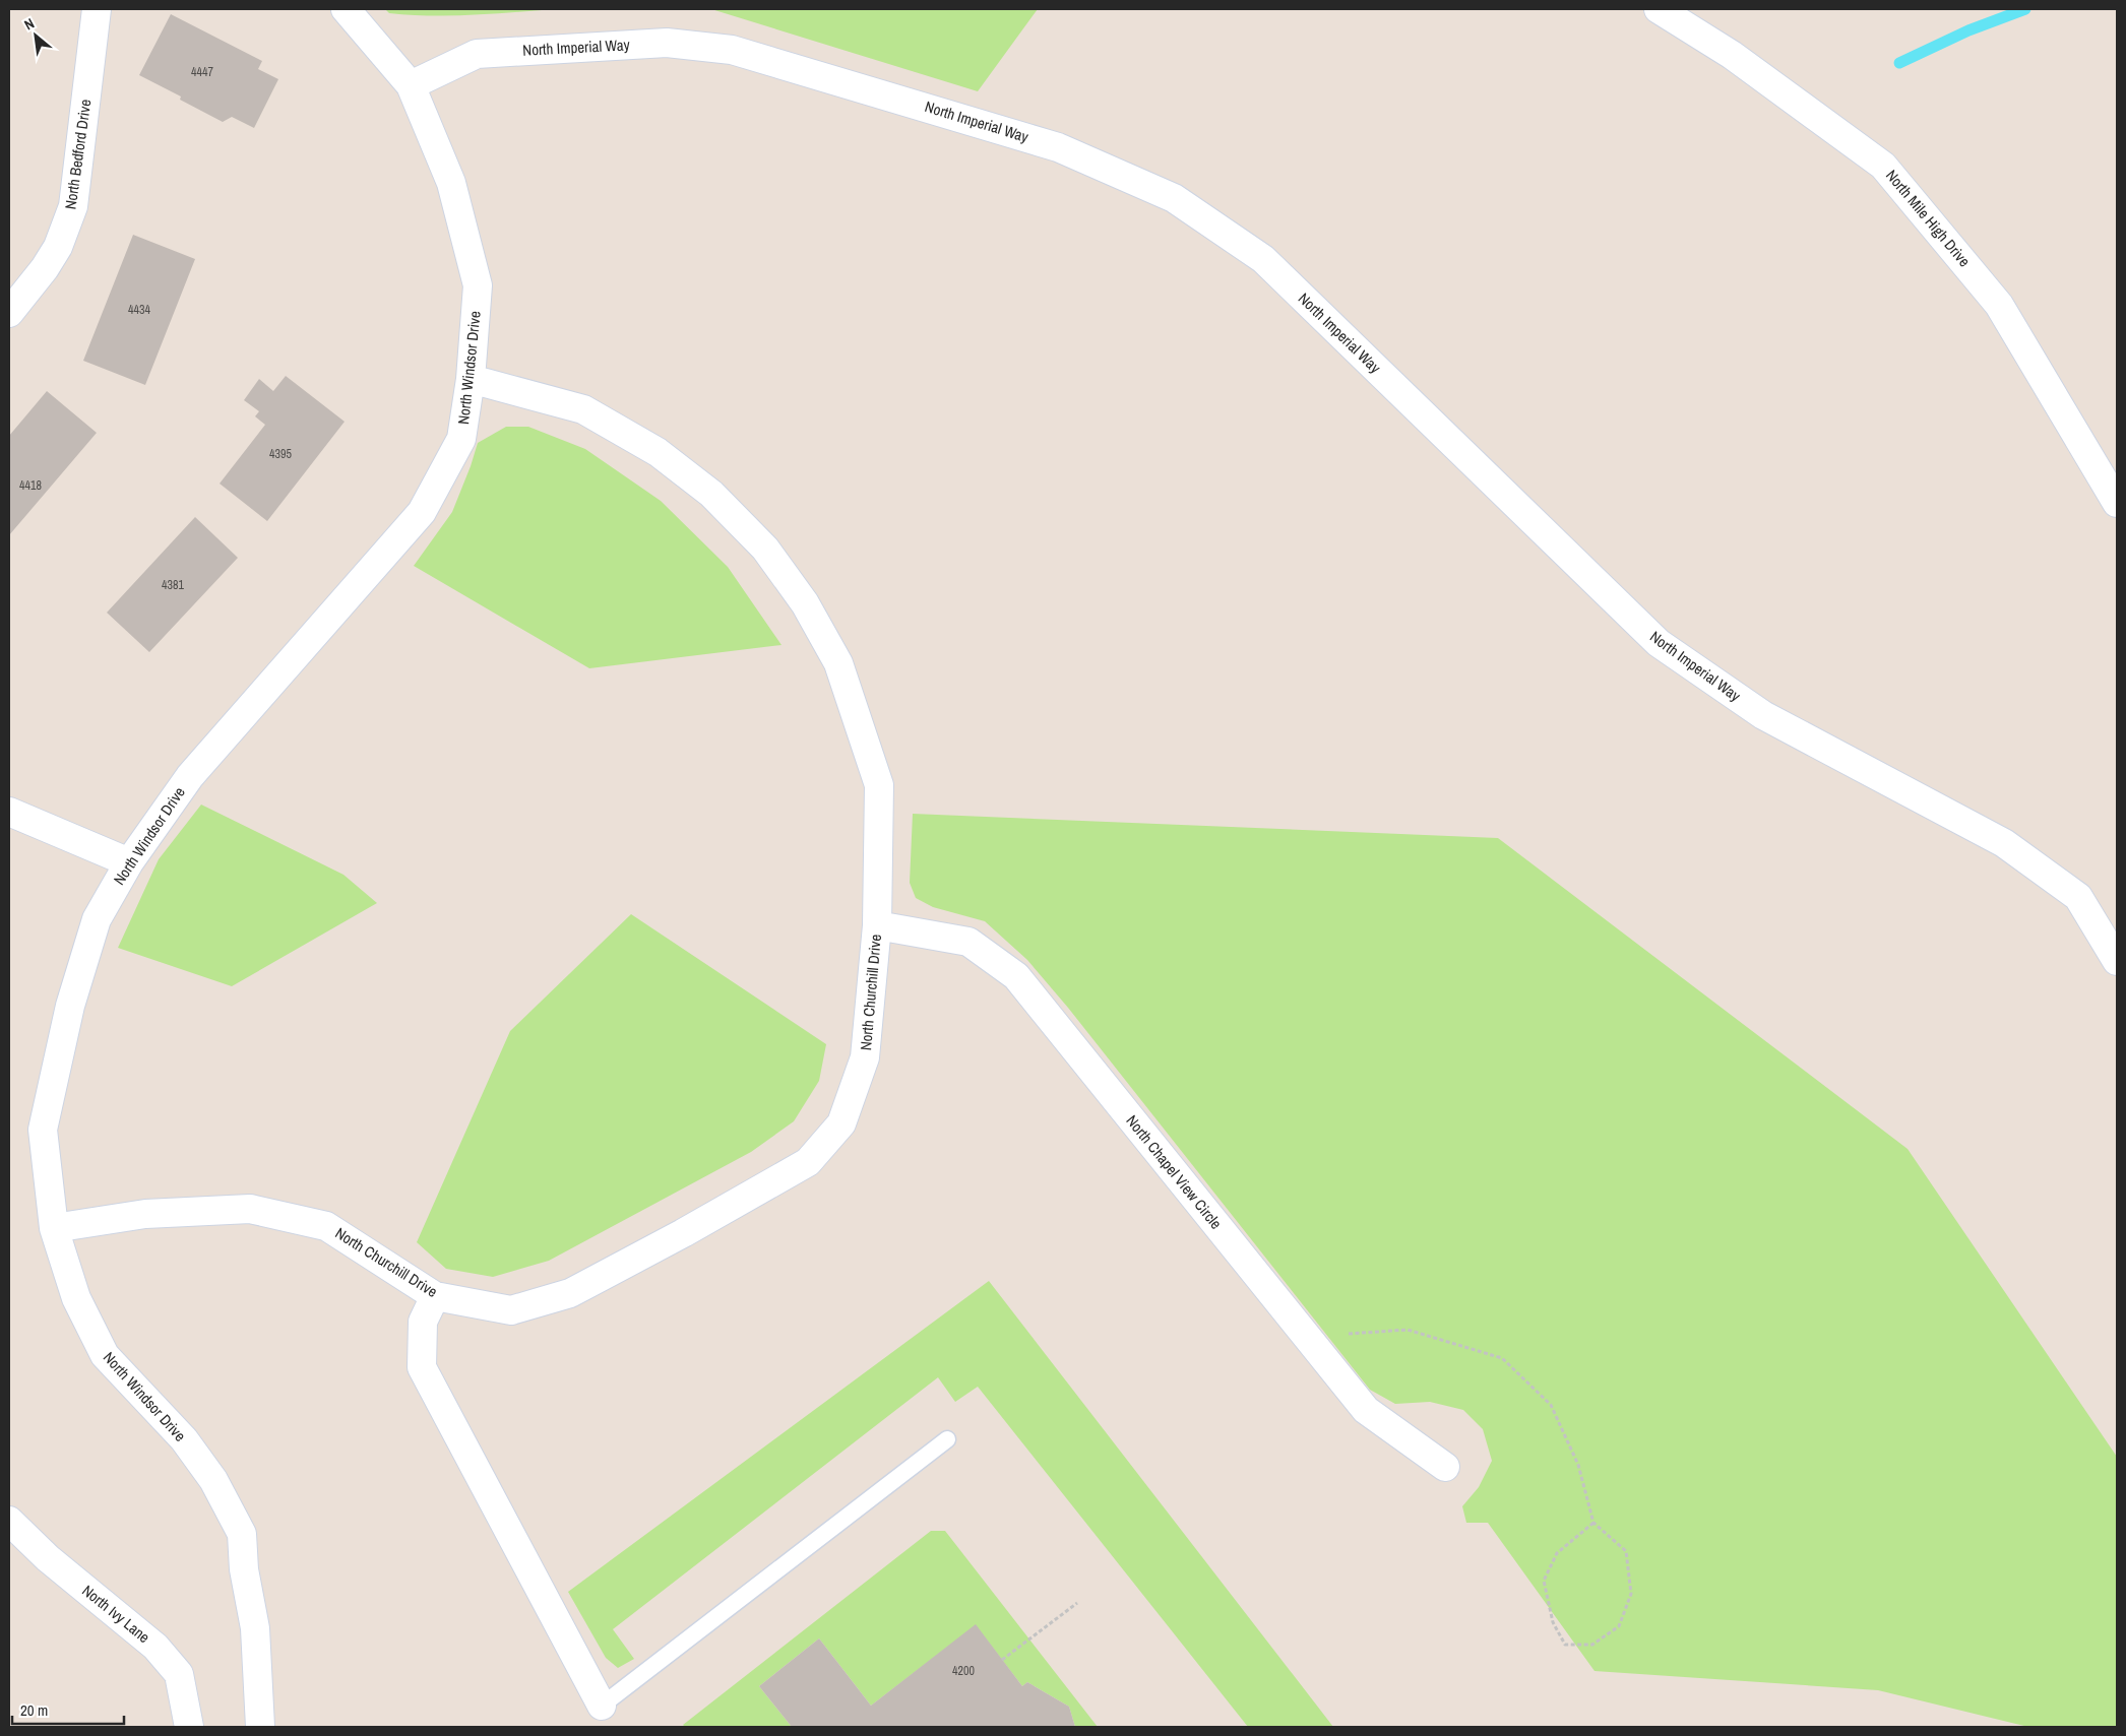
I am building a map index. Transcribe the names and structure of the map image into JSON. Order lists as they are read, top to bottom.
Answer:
{
  "streets": {
    "street": [
      "North Imperial Way",
      "North Bedford Drive",
      "North Mile High Drive",
      "North Windsor Drive",
      "North Churchill Drive",
      "North Chapel View Circle",
      "North Ivy Lane"
    ]
  },
  "crossings": [
    ["North Imperial Way", "North Windsor Drive"],
    ["North Windsor Drive", "North Churchill Drive"],
    ["North Churchill Drive", "North Chapel View Circle"]
  ],
  "house_numbers": [
    "4447",
    "4434",
    "4395",
    "4418",
    "4381",
    "4200"
  ],
  "scale_bar": "20 m",
  "north": "top left"
}
